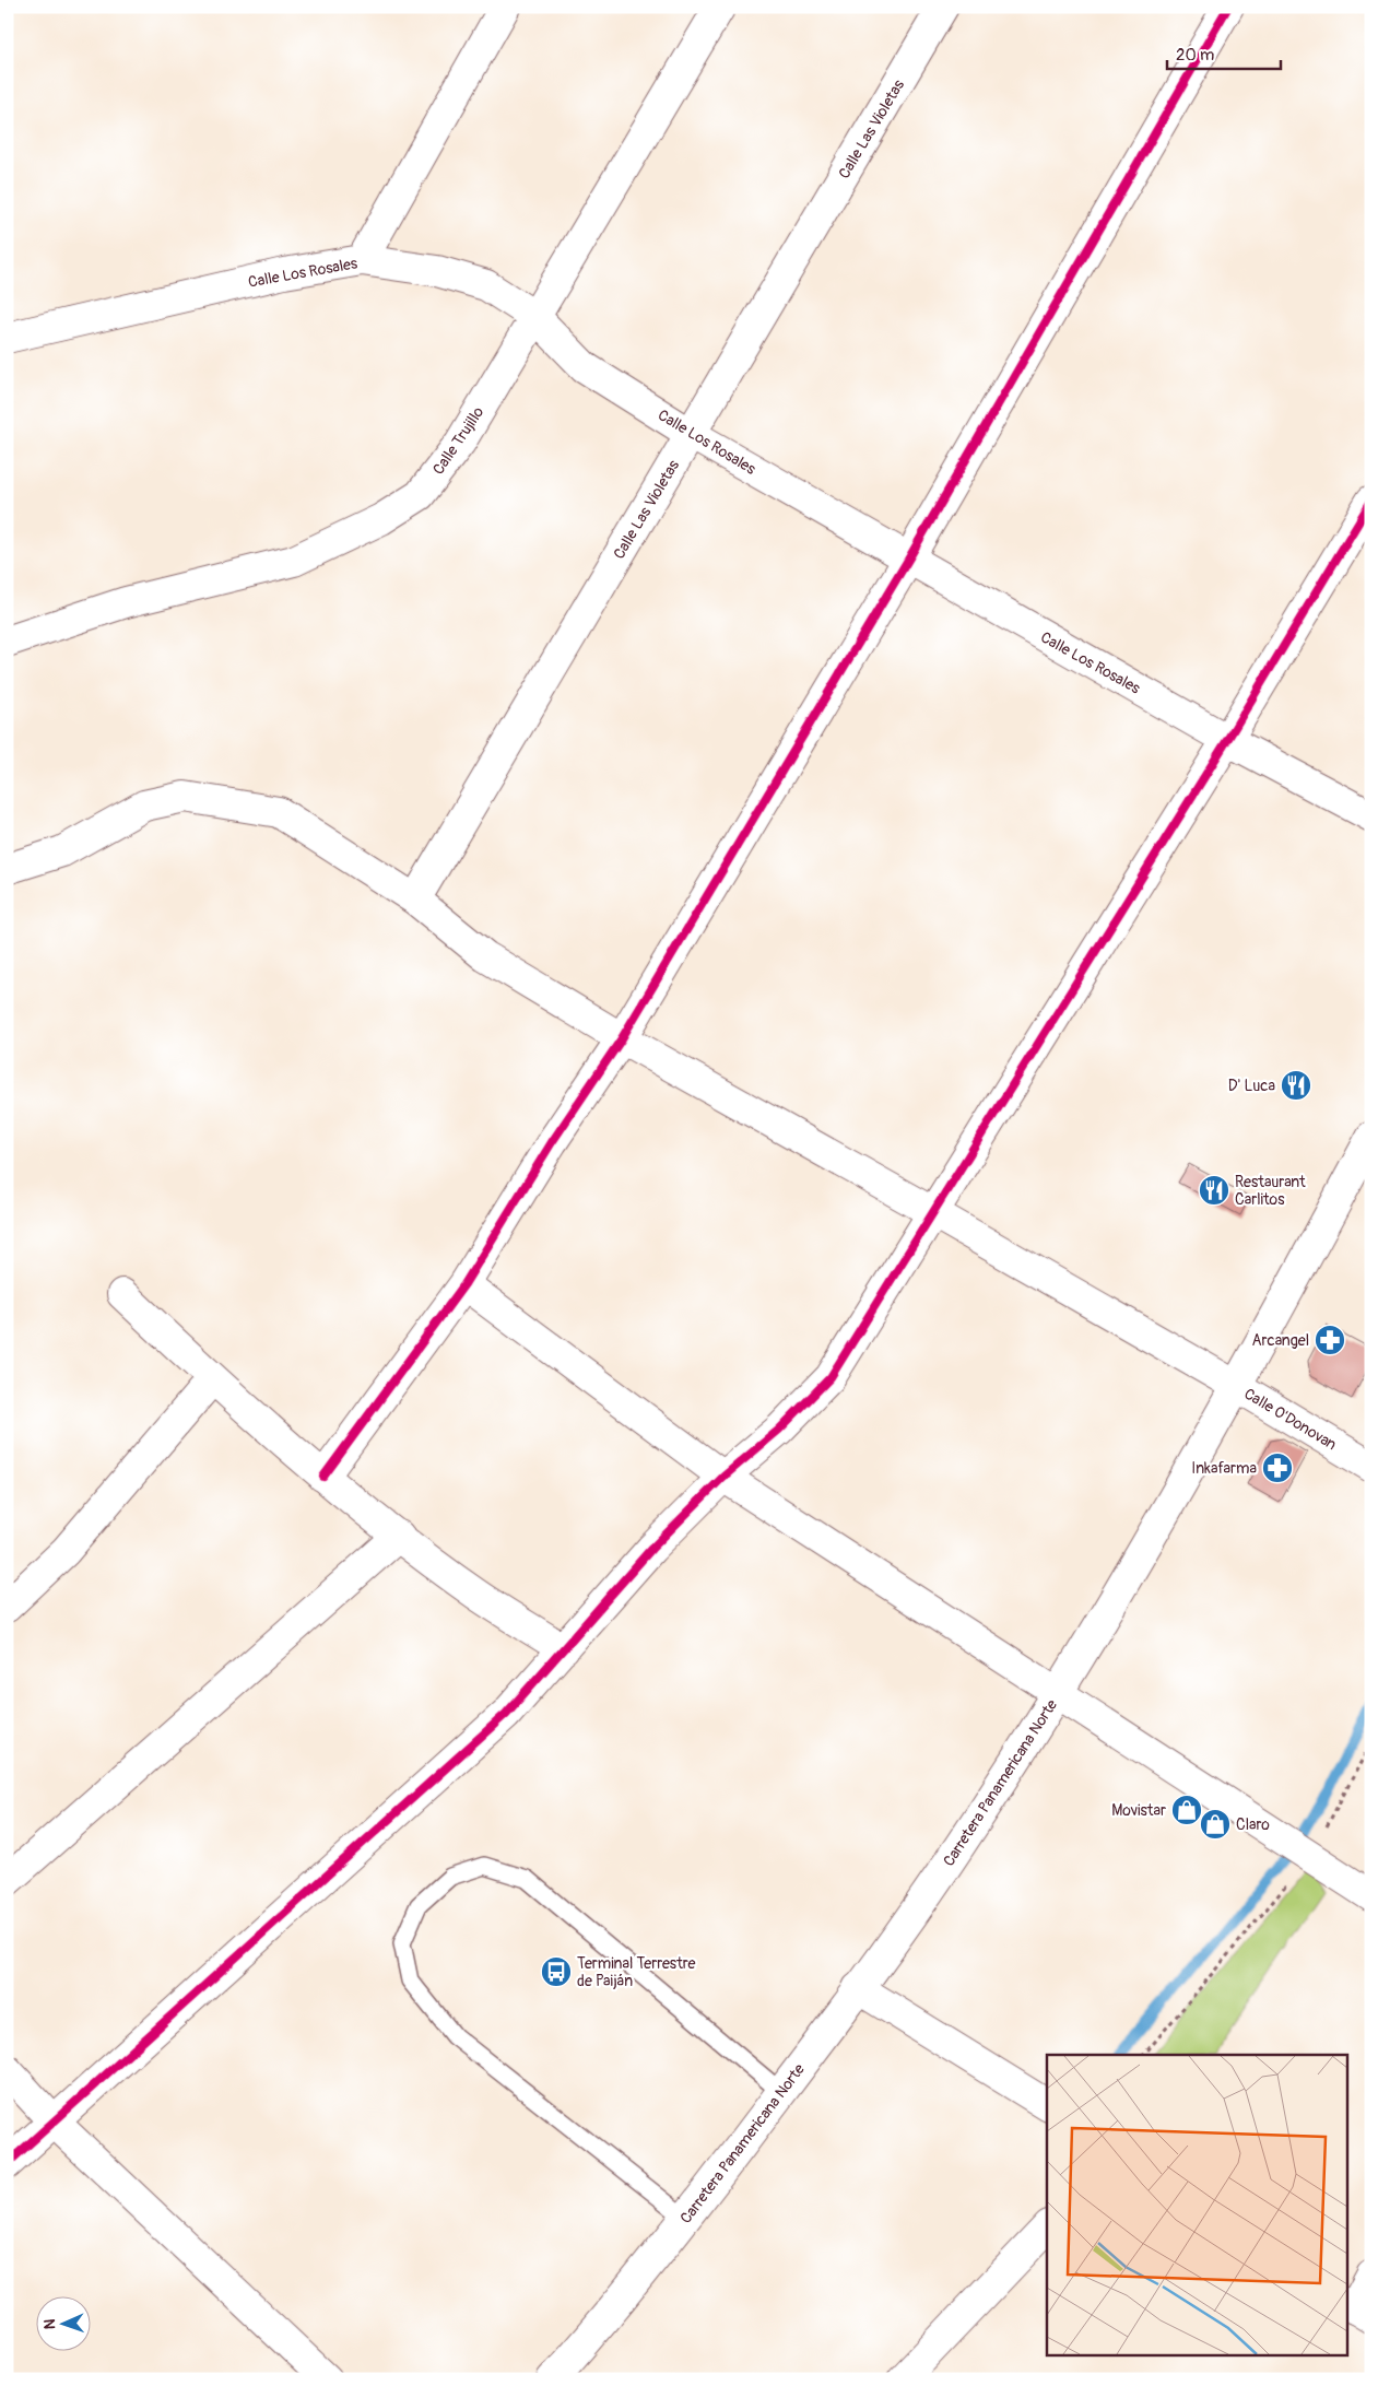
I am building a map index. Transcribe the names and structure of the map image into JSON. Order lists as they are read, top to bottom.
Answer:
{
  "streets": {
    "main road": [
      "Calle Las Violetas",
      "Calle Los Rosales",
      "Calle Trujillo",
      "Calle O'Donovan",
      "Carretera Panamericana Norte"
    ]
  },
  "crossings": [
    ["Calle Las Violetas", "Calle Los Rosales"],
    ["Calle Las Violetas", "Calle O'Donovan"],
    ["Calle Los Rosales", "Calle Trujillo"],
    ["Calle O'Donovan", "Carretera Panamericana Norte"]
  ],
  "places": {
    "restaurant": ["D' Luca", "Restaurant Carlitos"],
    "pharmacy": ["Arcangel", "Inkafarma"],
    "shop": ["Movistar", "Claro"],
    "bus stop": ["Terminal Terrestre de Paiján"]
  },
  "scale_bar": "20 m",
  "north": "left"
}
